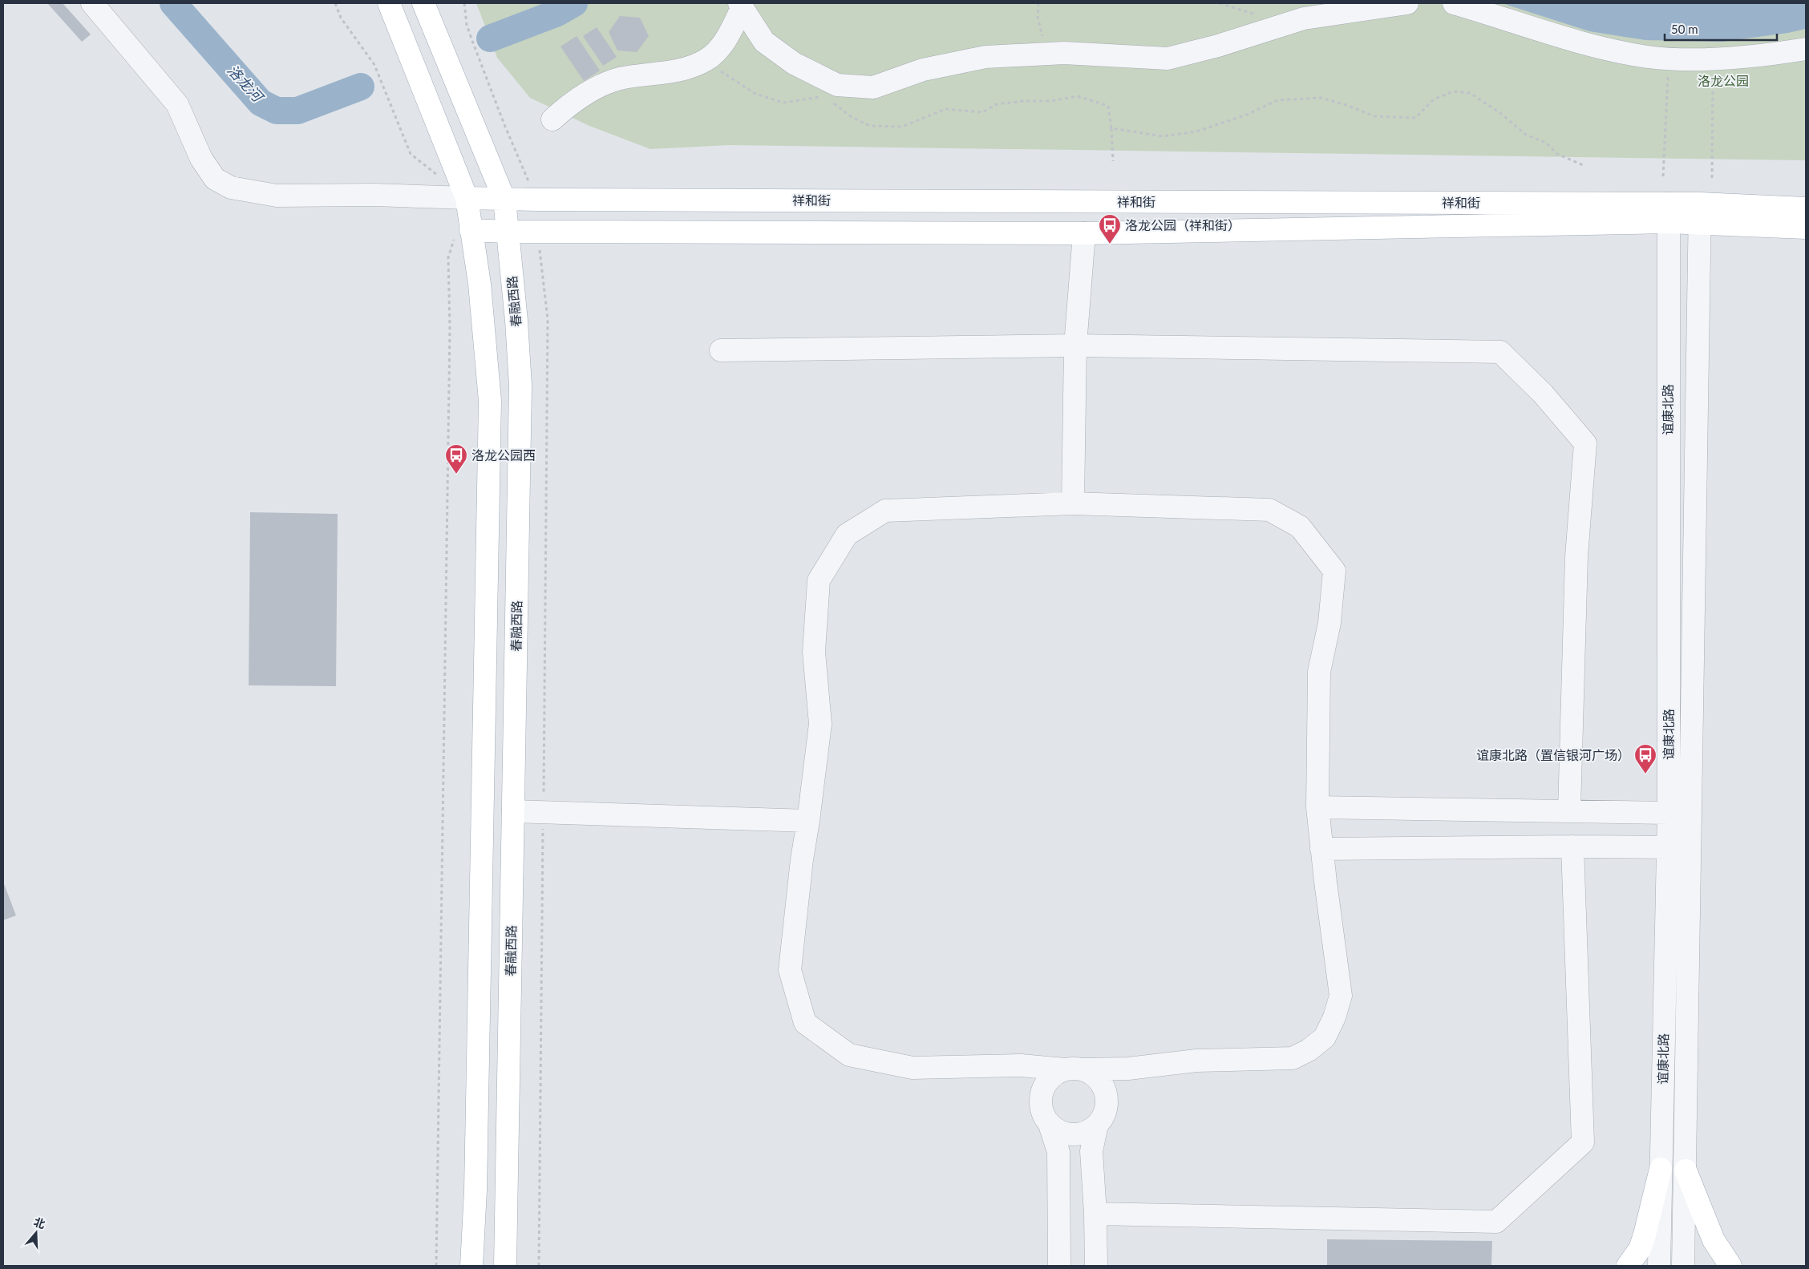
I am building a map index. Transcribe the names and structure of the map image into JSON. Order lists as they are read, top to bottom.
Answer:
{
  "streets": {
    "main road": ["祥和街", "春融西路"],
    "street": ["谊康北路"]
  },
  "crossings": [
    ["祥和街", "春融西路"],
    ["祥和街", "谊康北路"]
  ],
  "water": ["洛龙河"],
  "parks": ["洛龙公园"],
  "places": {
    "bus stop": ["洛龙公园（祥和街）", "洛龙公园西", "谊康北路（置信银河广场）"]
  },
  "scale_bar": "50 m",
  "north": "top"
}
